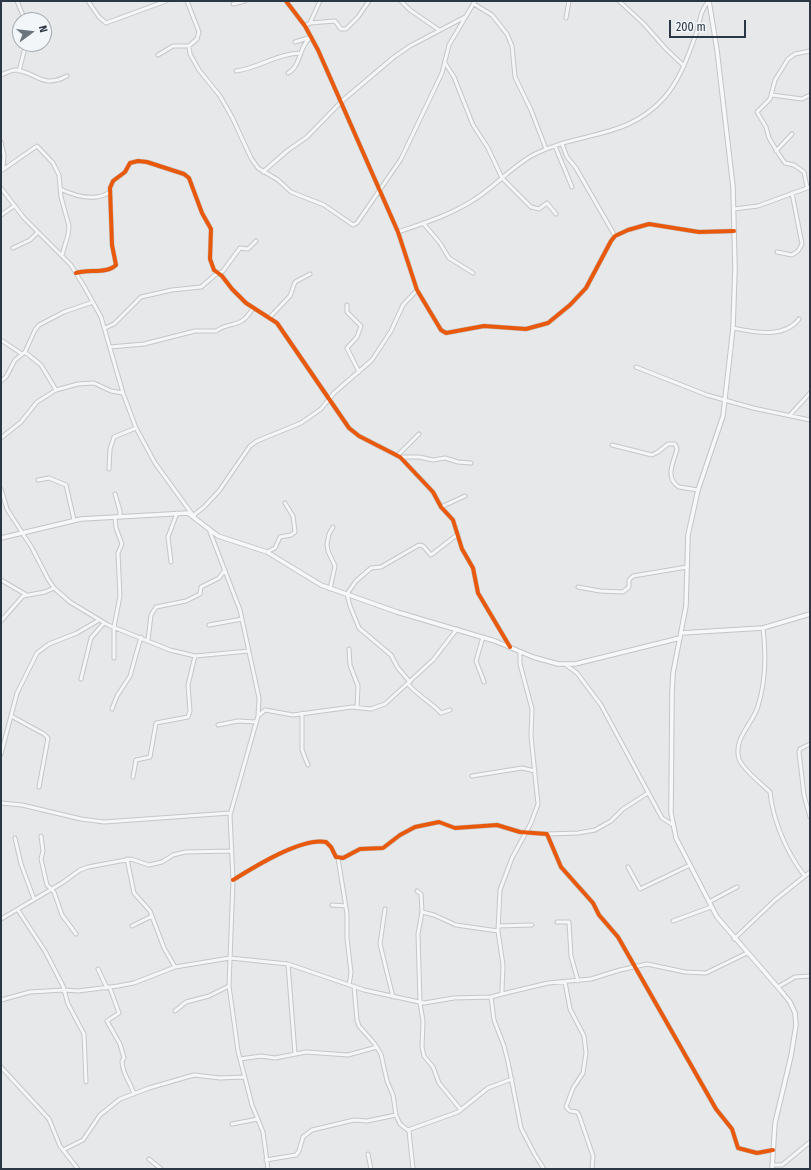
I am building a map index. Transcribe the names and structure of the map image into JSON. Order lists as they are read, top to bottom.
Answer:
{
  "scale_bar": "200 m",
  "north": "right"
}
